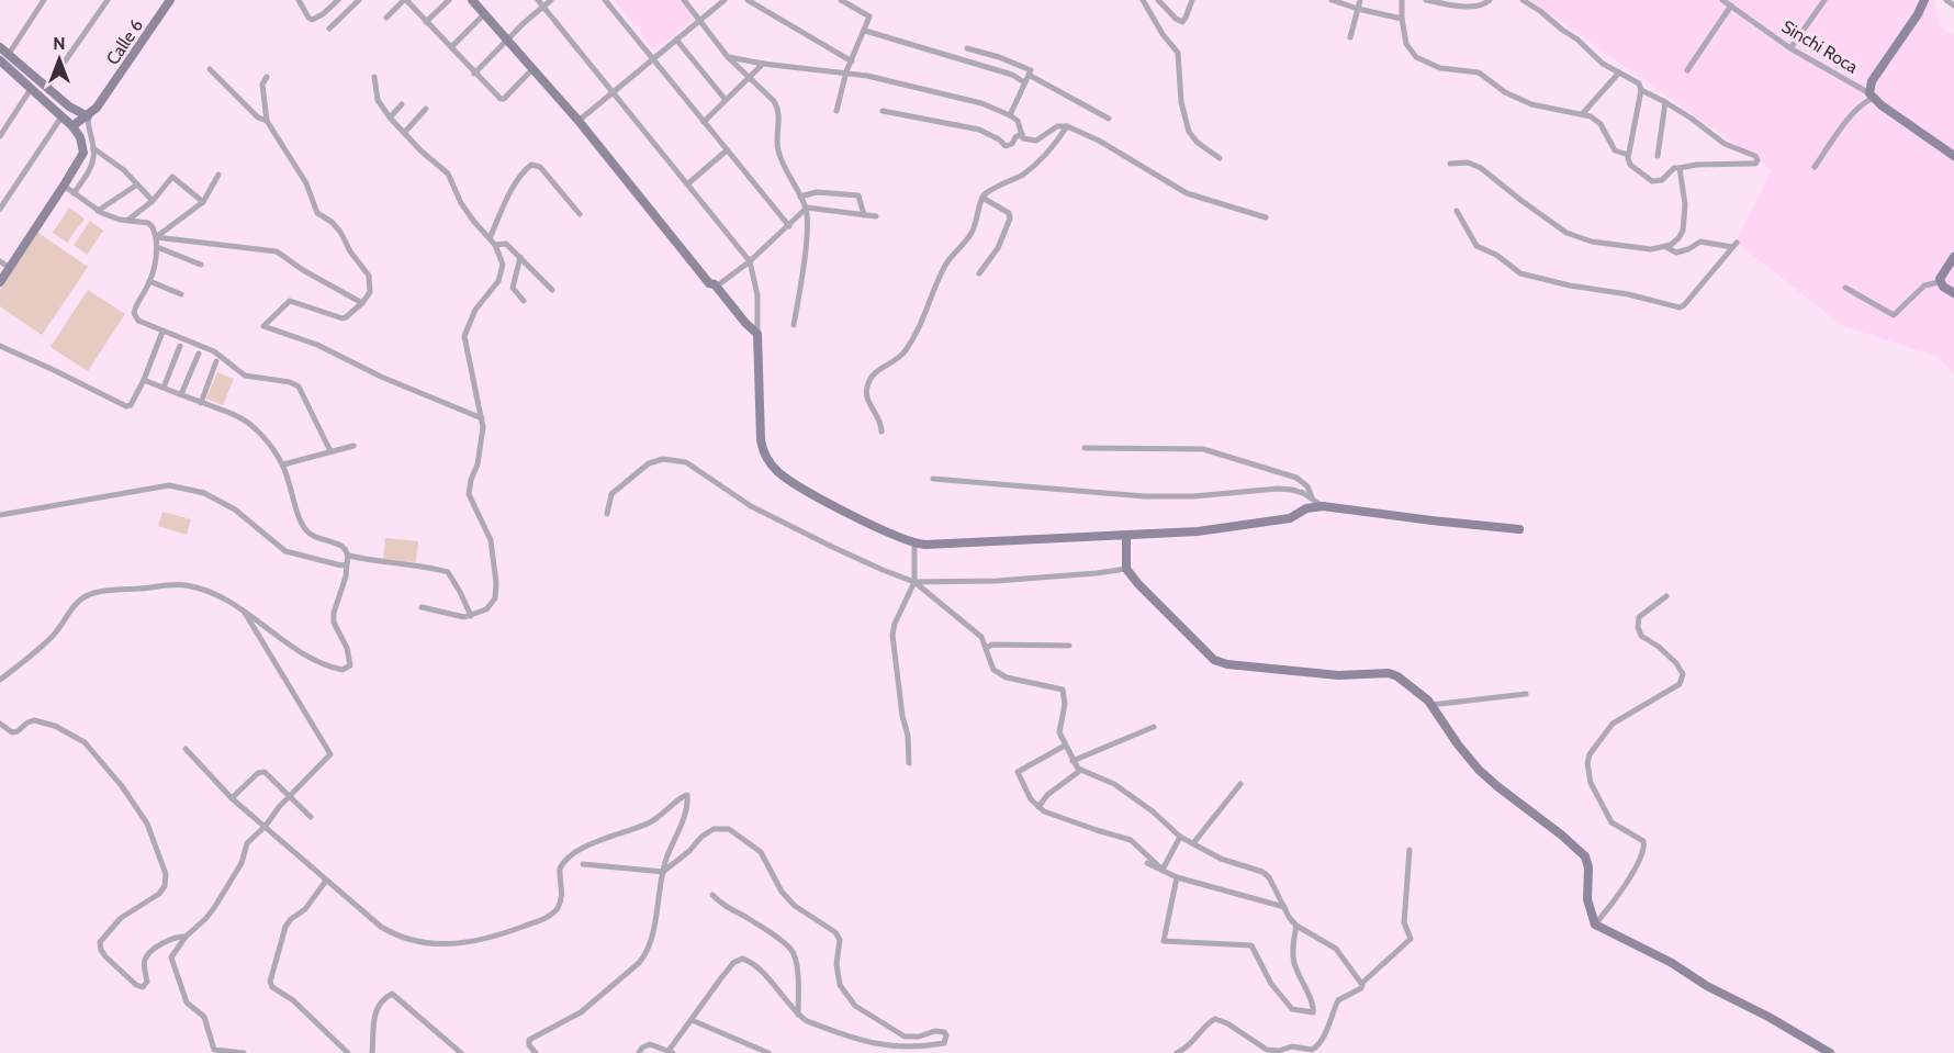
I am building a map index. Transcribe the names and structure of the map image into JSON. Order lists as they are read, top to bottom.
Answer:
{
  "streets": {
    "street": ["Calle 6", "Sinchi Roca"]
  },
  "north": "top"
}
